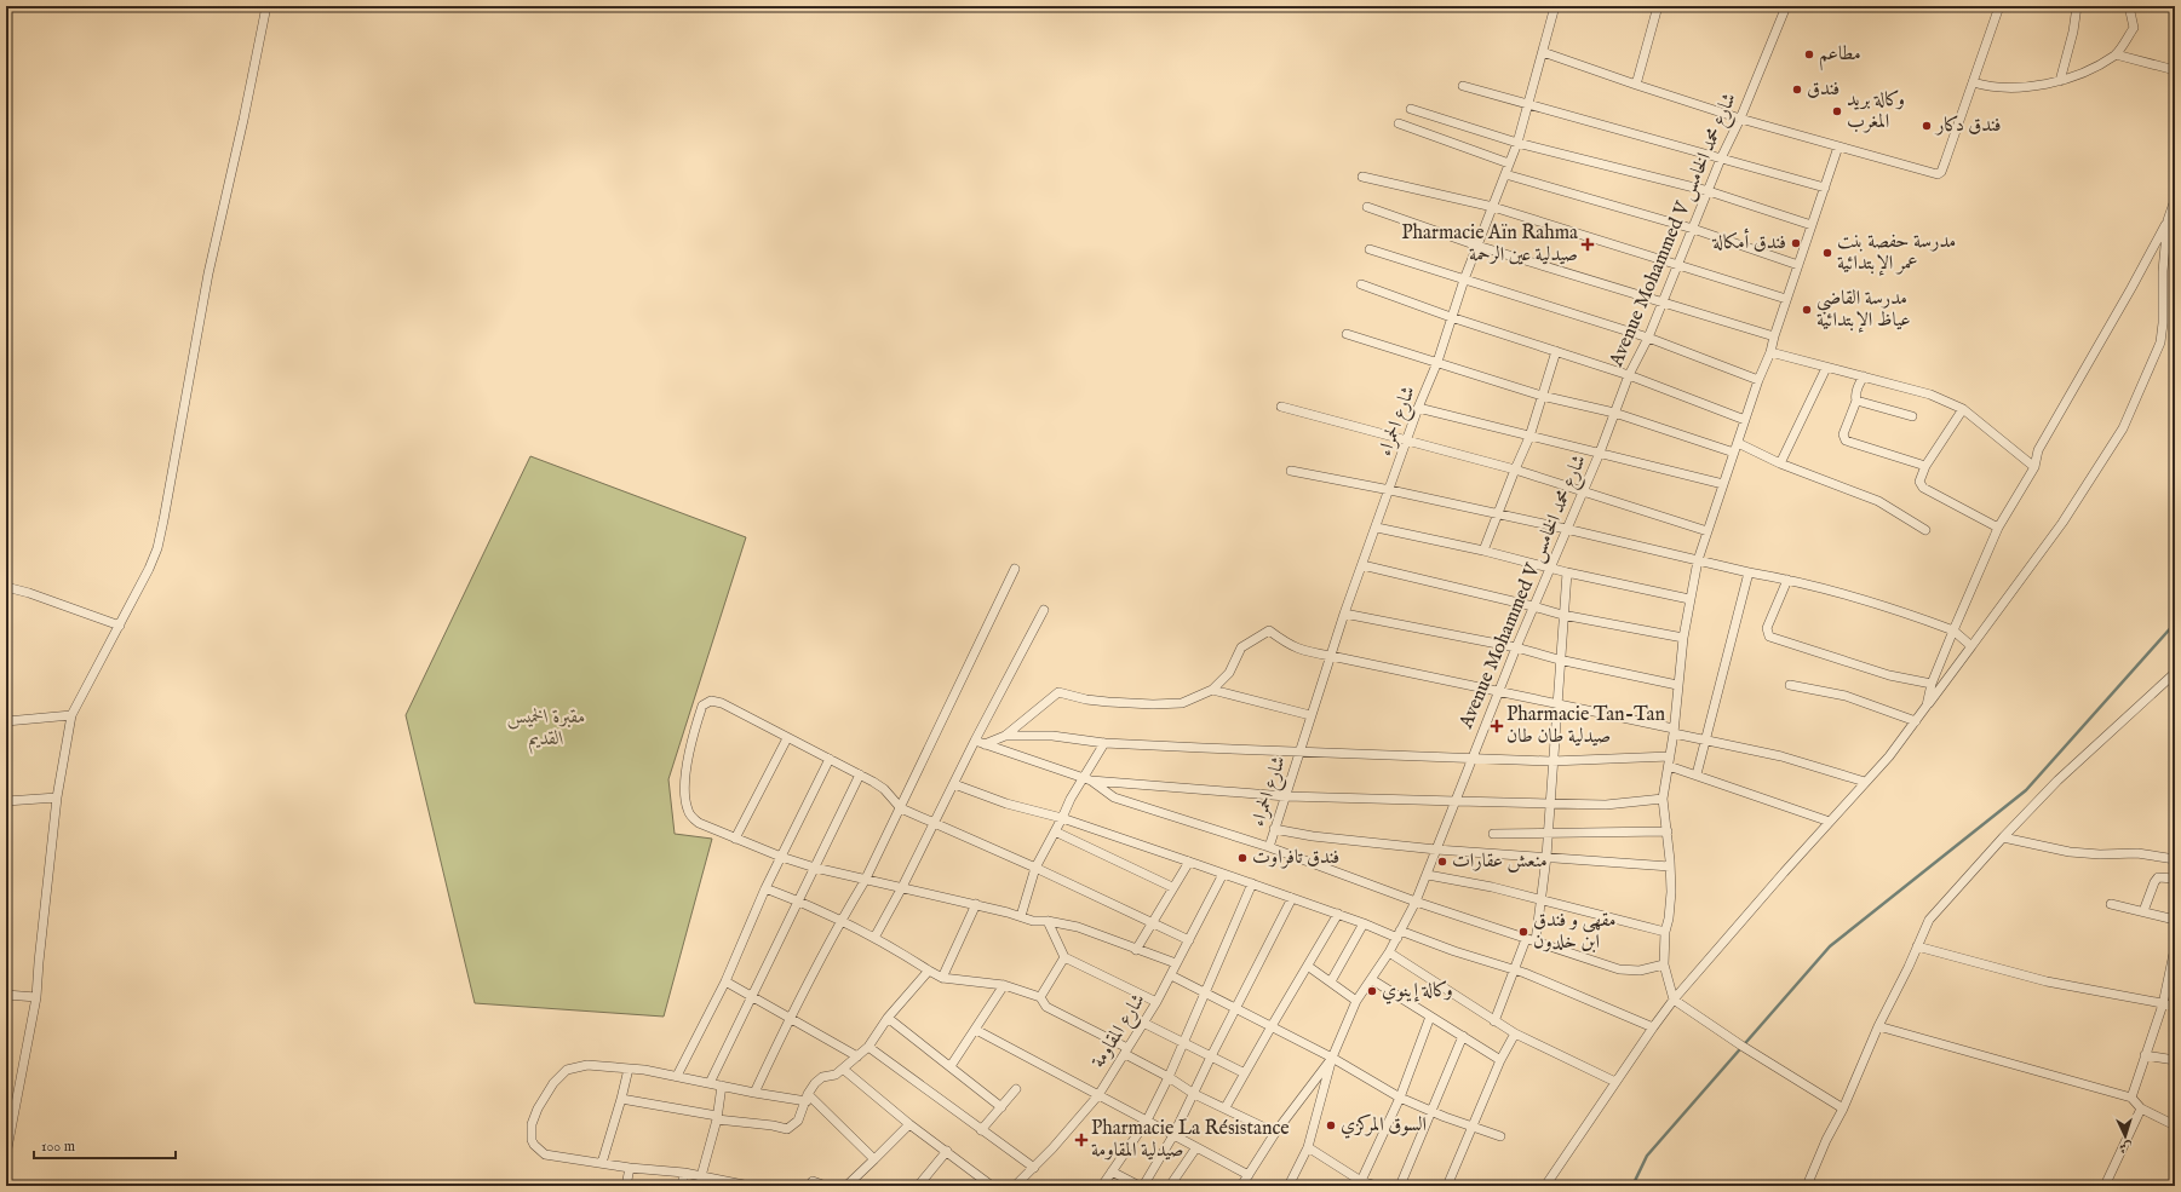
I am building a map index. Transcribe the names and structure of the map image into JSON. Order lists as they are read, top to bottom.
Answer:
{
  "streets": {
    "street": ["Avenue Mohammed V شارع محمد الخامس", "شارع الحمراء", "شارع المقاومة"]
  },
  "parks": ["مقبرة الخميس القديم"],
  "places": {
    "other": [
      "مطاعم",
      "فندق",
      "وكالة بريد المغرب",
      "فندق دكار",
      "فندق أمكالة",
      "مدرسة حفصة بنت عمر الإبتدائية",
      "مدرسة القاضي عياظ الإبتدائية",
      "فندق تافراوت",
      "منعش عقارات",
      "مقهى و فندق ابن خلدون",
      "وكالة إينوي",
      "السوق المركزي"
    ],
    "health": ["Pharmacie Aïn Rahma صيدلية عين الرحمة", "Pharmacie Tan-Tan صيدلية طان طان", "Pharmacie La Résistance صيدلية المقاومة"]
  },
  "scale_bar": "100 m",
  "north": "bottom"
}
